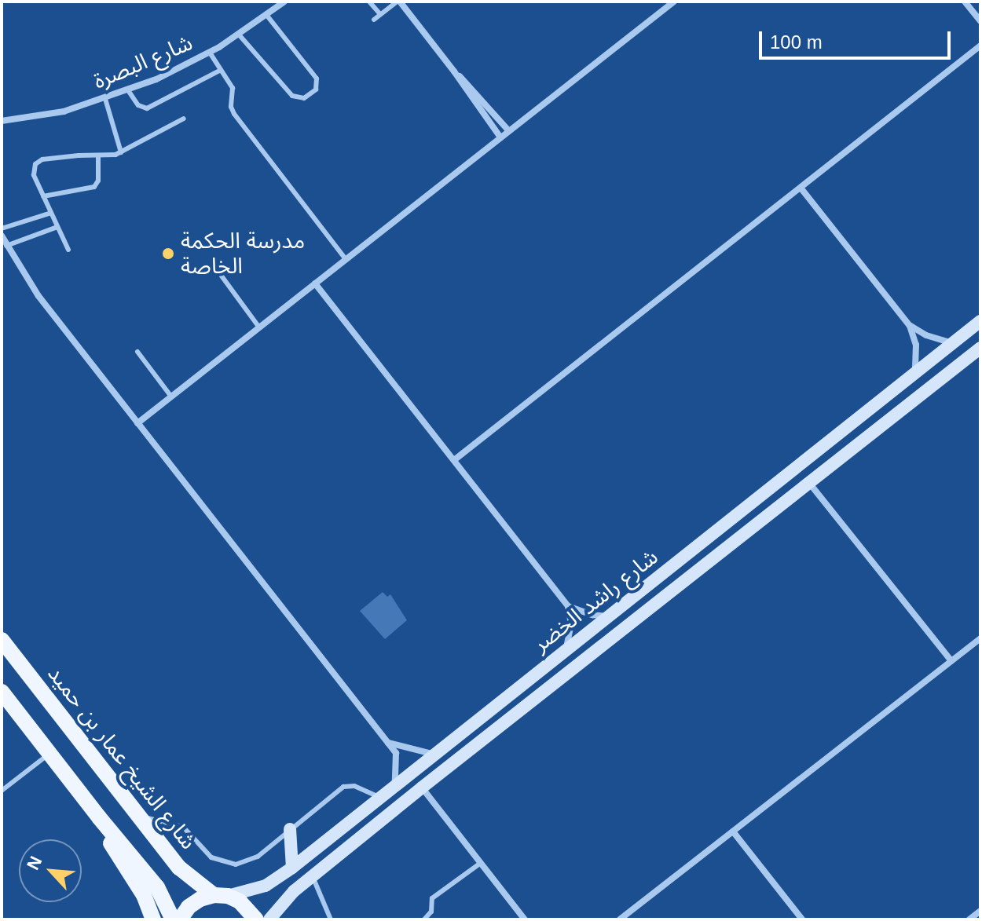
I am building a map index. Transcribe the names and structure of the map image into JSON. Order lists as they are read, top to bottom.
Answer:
{
  "streets": {
    "main road": ["شارع الشيخ عمار بن حميد"],
    "street": ["شارع البصرة", "شارع راشد الخضر"]
  },
  "crossings": [
    ["شارع راشد الخضر", "شارع الشيخ عمار بن حميد"]
  ],
  "places": ["مدرسة الحكمة الخاصة"],
  "scale_bar": "100 m",
  "north": "top left"
}
